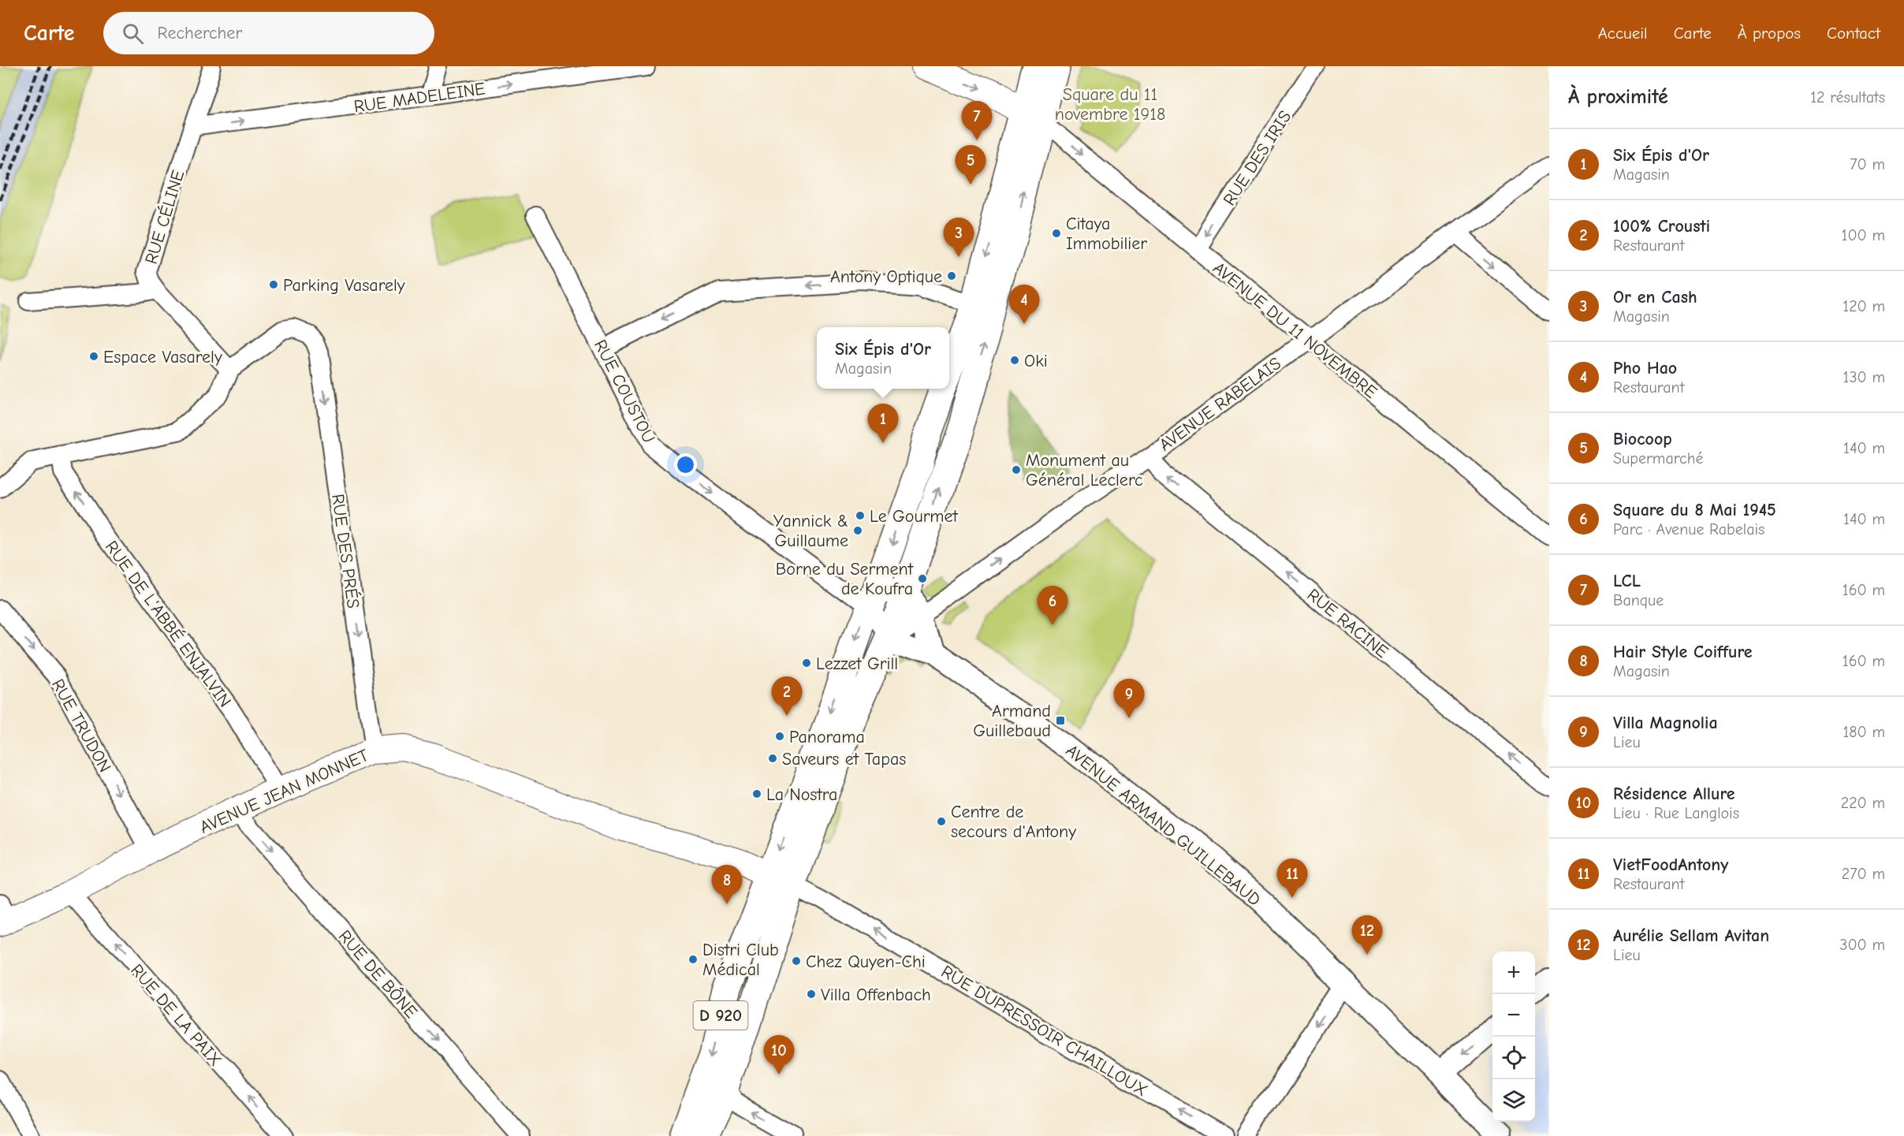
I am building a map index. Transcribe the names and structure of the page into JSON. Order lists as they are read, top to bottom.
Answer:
{
  "streets": {
    "main road": ["AVENUE JEAN MONNET", "D 920"],
    "street": [
      "RUE MADELEINE",
      "RUE DES IRIS",
      "RUE CÉLINE",
      "AVENUE DU 11 NOVEMBRE",
      "RUE COUSTOU",
      "AVENUE RABELAIS",
      "RUE DES PRÉS",
      "RUE RACINE",
      "RUE DE L'ABBÉ ENJALVIN",
      "RUE TRUDON",
      "AVENUE ARMAND GUILLEBAUD",
      "RUE DE BÔNE",
      "RUE DE LA PAIX",
      "RUE DUPRESSOIR CHAILLOUX"
    ]
  },
  "crossings": [
    ["RUE MADELEINE", "RUE CÉLINE"],
    ["RUE DES IRIS", "AVENUE DU 11 NOVEMBRE"],
    ["RUE CÉLINE", "RUE DES PRÉS"],
    ["AVENUE DU 11 NOVEMBRE", "AVENUE RABELAIS"],
    ["AVENUE DU 11 NOVEMBRE", "D 920"],
    ["RUE COUSTOU", "AVENUE RABELAIS"],
    ["RUE COUSTOU", "AVENUE ARMAND GUILLEBAUD"],
    ["RUE COUSTOU", "D 920"],
    ["AVENUE RABELAIS", "RUE RACINE"],
    ["AVENUE RABELAIS", "AVENUE ARMAND GUILLEBAUD"],
    ["AVENUE RABELAIS", "D 920"],
    ["RUE DES PRÉS", "AVENUE JEAN MONNET"],
    ["RUE DE L'ABBÉ ENJALVIN", "AVENUE JEAN MONNET"],
    ["RUE TRUDON", "AVENUE JEAN MONNET"],
    ["AVENUE JEAN MONNET", "RUE DE BÔNE"],
    ["AVENUE JEAN MONNET", "RUE DE LA PAIX"],
    ["AVENUE JEAN MONNET", "D 920"],
    ["AVENUE JEAN MONNET", "RUE DUPRESSOIR CHAILLOUX"],
    ["AVENUE ARMAND GUILLEBAUD", "D 920"],
    ["D 920", "RUE DUPRESSOIR CHAILLOUX"]
  ],
  "one_way": [
    "RUE MADELEINE",
    "RUE DES IRIS",
    "RUE COUSTOU",
    "RUE RACINE",
    "RUE DE L'ABBÉ ENJALVIN",
    "RUE TRUDON",
    "RUE DE BÔNE",
    "RUE DE LA PAIX",
    "RUE DUPRESSOIR CHAILLOUX"
  ],
  "parks": ["Square du 11 novembre 1918"],
  "places": {
    "other": [
      "Citaya Immobilier",
      "Antony Optique",
      "Parking Vasarely",
      "Espace Vasarely",
      "Oki",
      "Monument au Général Leclerc",
      "Le Gourmet",
      "Yannick & Guillaume",
      "Borne du Serment de Koufra",
      "Lezzet Grill",
      "Panorama",
      "Saveurs et Tapas",
      "La Nostra",
      "Centre de secours d'Antony",
      "Distri Club Médical",
      "Chez Quyen-Chi",
      "Villa Offenbach"
    ],
    "transit": ["Armand Guillebaud"]
  },
  "page": {
    "header": "Carte",
    "search": "Rechercher",
    "nav": [
      "Accueil",
      "Carte",
      "À propos",
      "Contact"
    ],
    "heading": ["À proximité", "12 résultats"],
    "pins": [
      "7",
      "5",
      "3",
      "4",
      "1",
      "6",
      "2",
      "9",
      "11",
      "8",
      "12",
      "10"
    ],
    "list": [
      {
        "mark": "1",
        "name": "Six Épis d'Or",
        "note": "Magasin",
        "value": "70 m"
      },
      {
        "mark": "2",
        "name": "100% Crousti",
        "note": "Restaurant",
        "value": "100 m"
      },
      {
        "mark": "3",
        "name": "Or en Cash",
        "note": "Magasin",
        "value": "120 m"
      },
      {
        "mark": "4",
        "name": "Pho Hao",
        "note": "Restaurant",
        "value": "130 m"
      },
      {
        "mark": "5",
        "name": "Biocoop",
        "note": "Supermarché",
        "value": "140 m"
      },
      {
        "mark": "6",
        "name": "Square du 8 Mai 1945",
        "note": "Parc · Avenue Rabelais",
        "value": "140 m"
      },
      {
        "mark": "7",
        "name": "LCL",
        "note": "Banque",
        "value": "160 m"
      },
      {
        "mark": "8",
        "name": "Hair Style Coiffure",
        "note": "Magasin",
        "value": "160 m"
      },
      {
        "mark": "9",
        "name": "Villa Magnolia",
        "note": "Lieu",
        "value": "180 m"
      },
      {
        "mark": "10",
        "name": "Résidence Allure",
        "note": "Lieu · Rue Langlois",
        "value": "220 m"
      },
      {
        "mark": "11",
        "name": "VietFoodAntony",
        "note": "Restaurant",
        "value": "270 m"
      },
      {
        "mark": "12",
        "name": "Aurélie Sellam Avitan",
        "note": "Lieu",
        "value": "300 m"
      }
    ],
    "popup": ["Six Épis d'Or", "Magasin"],
    "map_buttons": ["+", "−"]
  }
}
